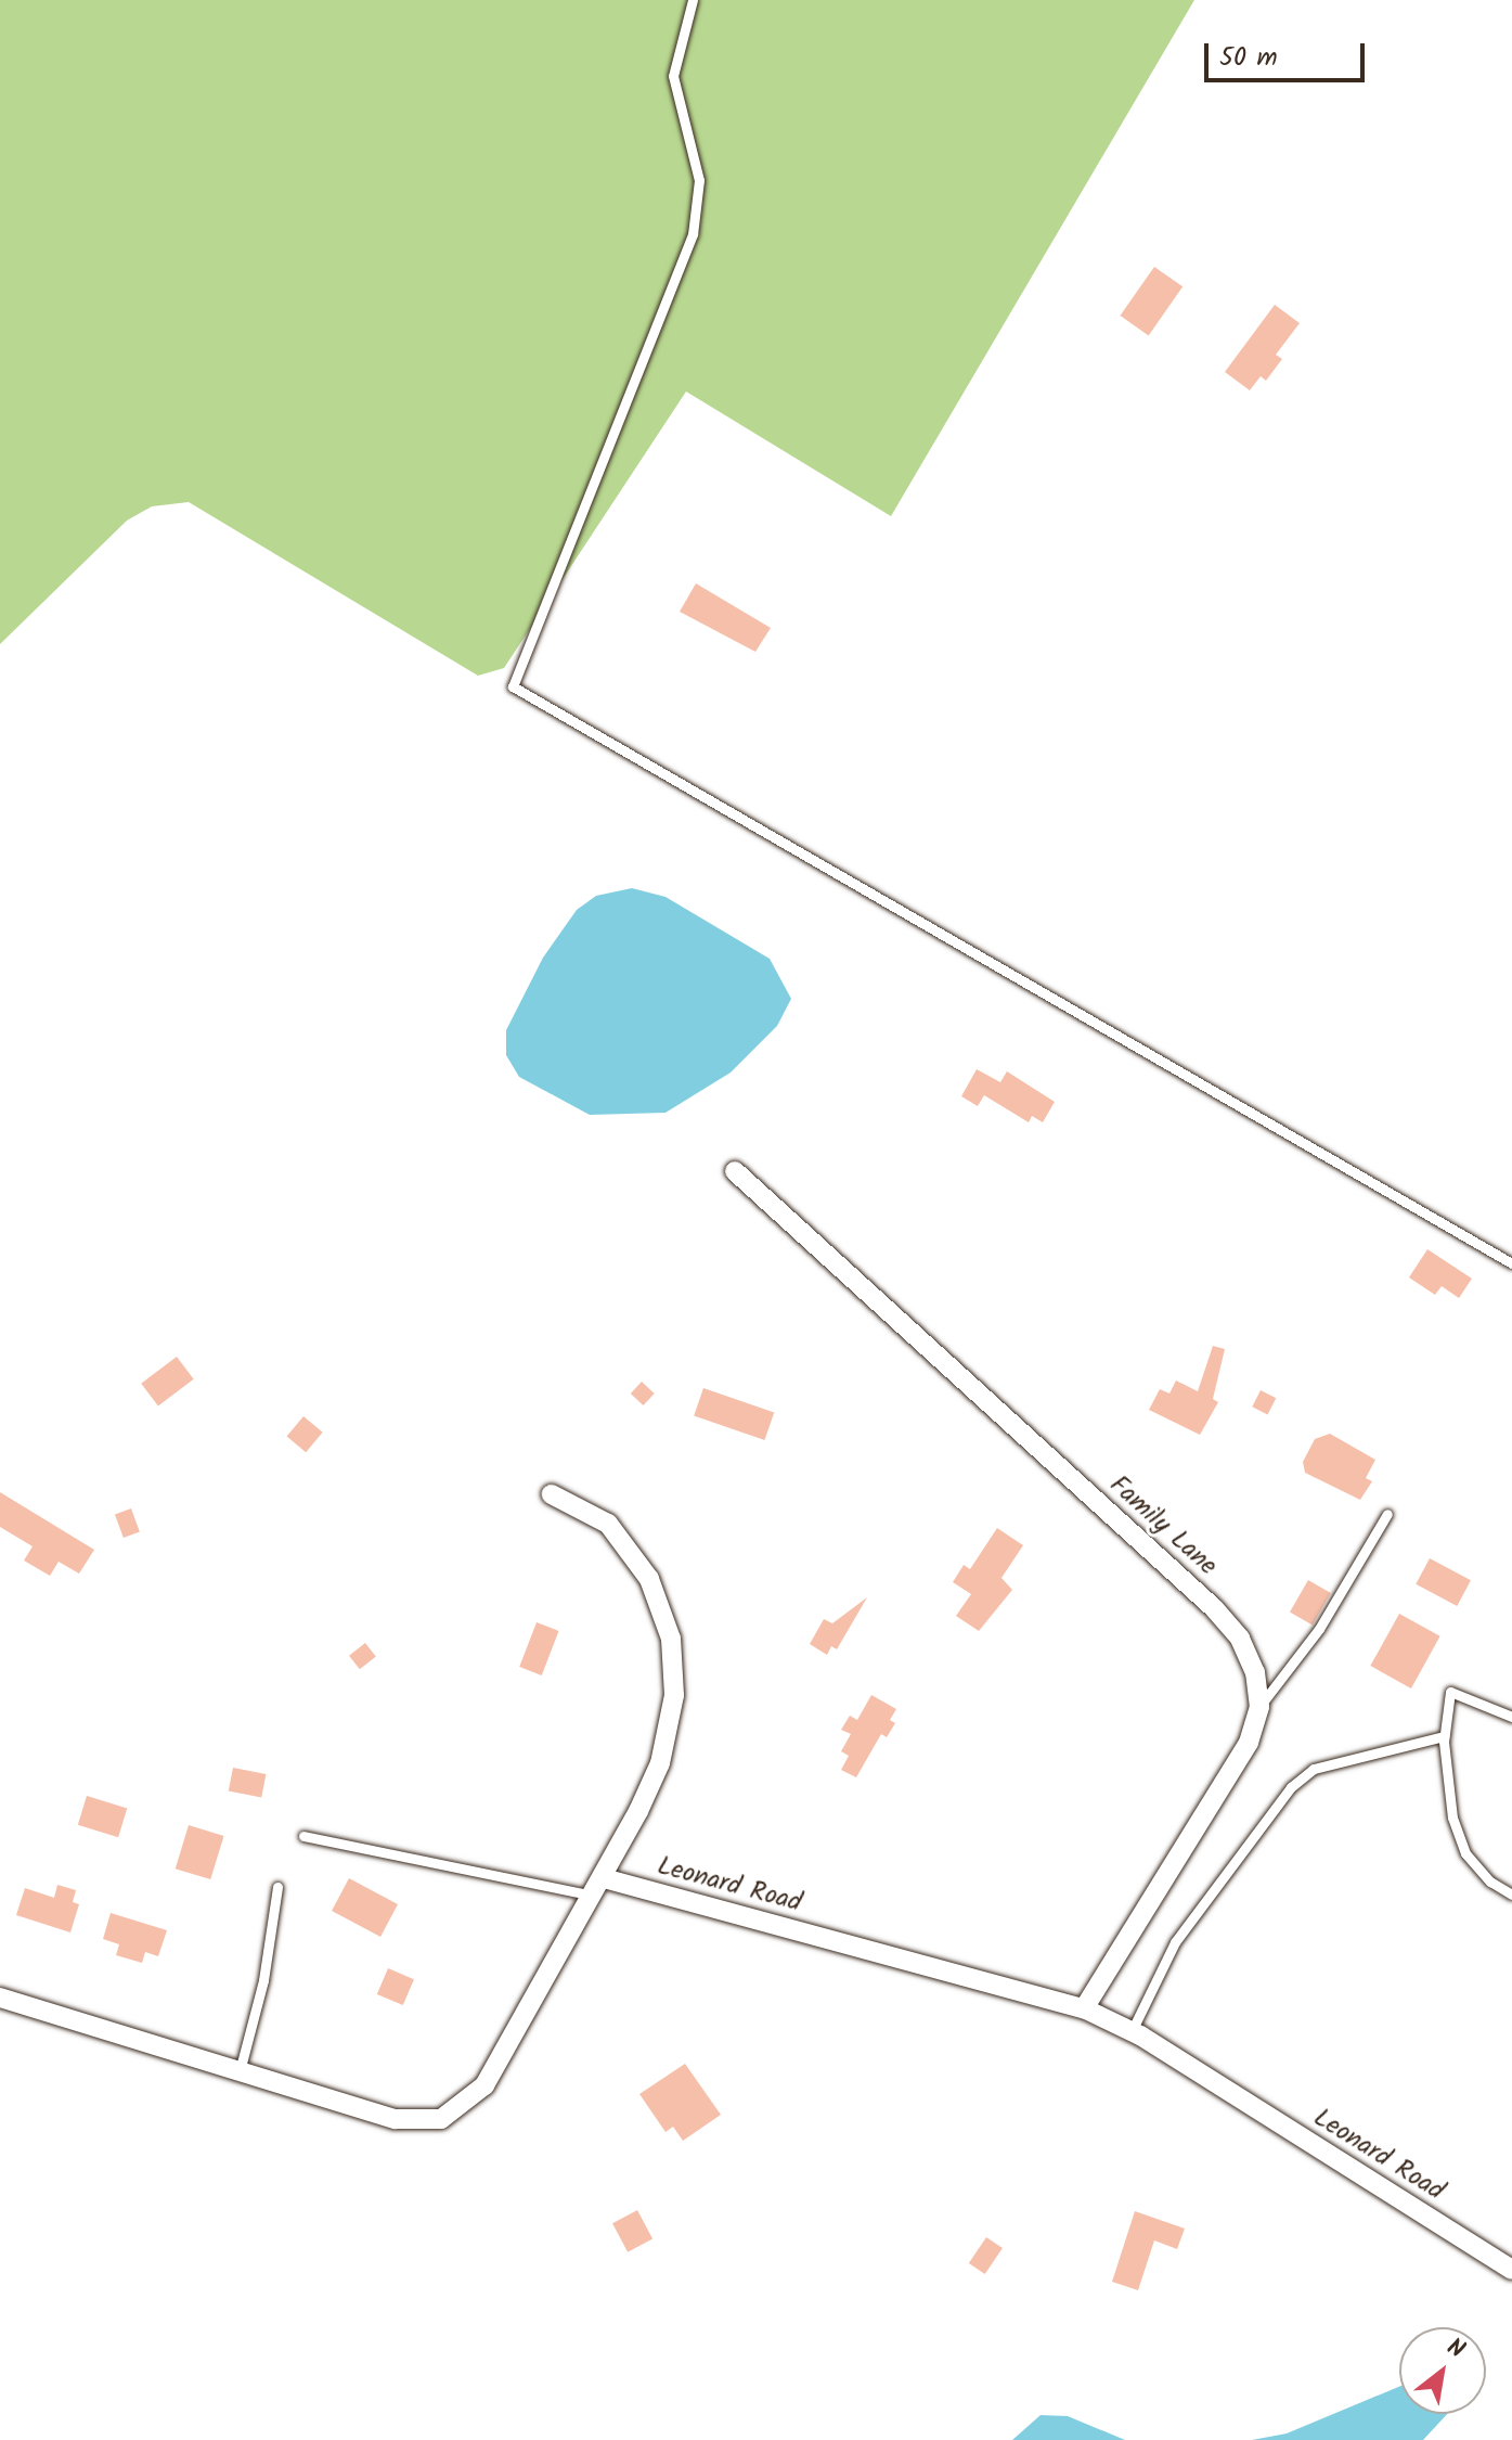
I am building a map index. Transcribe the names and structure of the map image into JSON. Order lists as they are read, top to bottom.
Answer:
{
  "streets": {
    "street": ["Family Lane", "Leonard Road"]
  },
  "crossings": [
    ["Family Lane", "Leonard Road"]
  ],
  "scale_bar": "50 m",
  "north": "top right"
}
